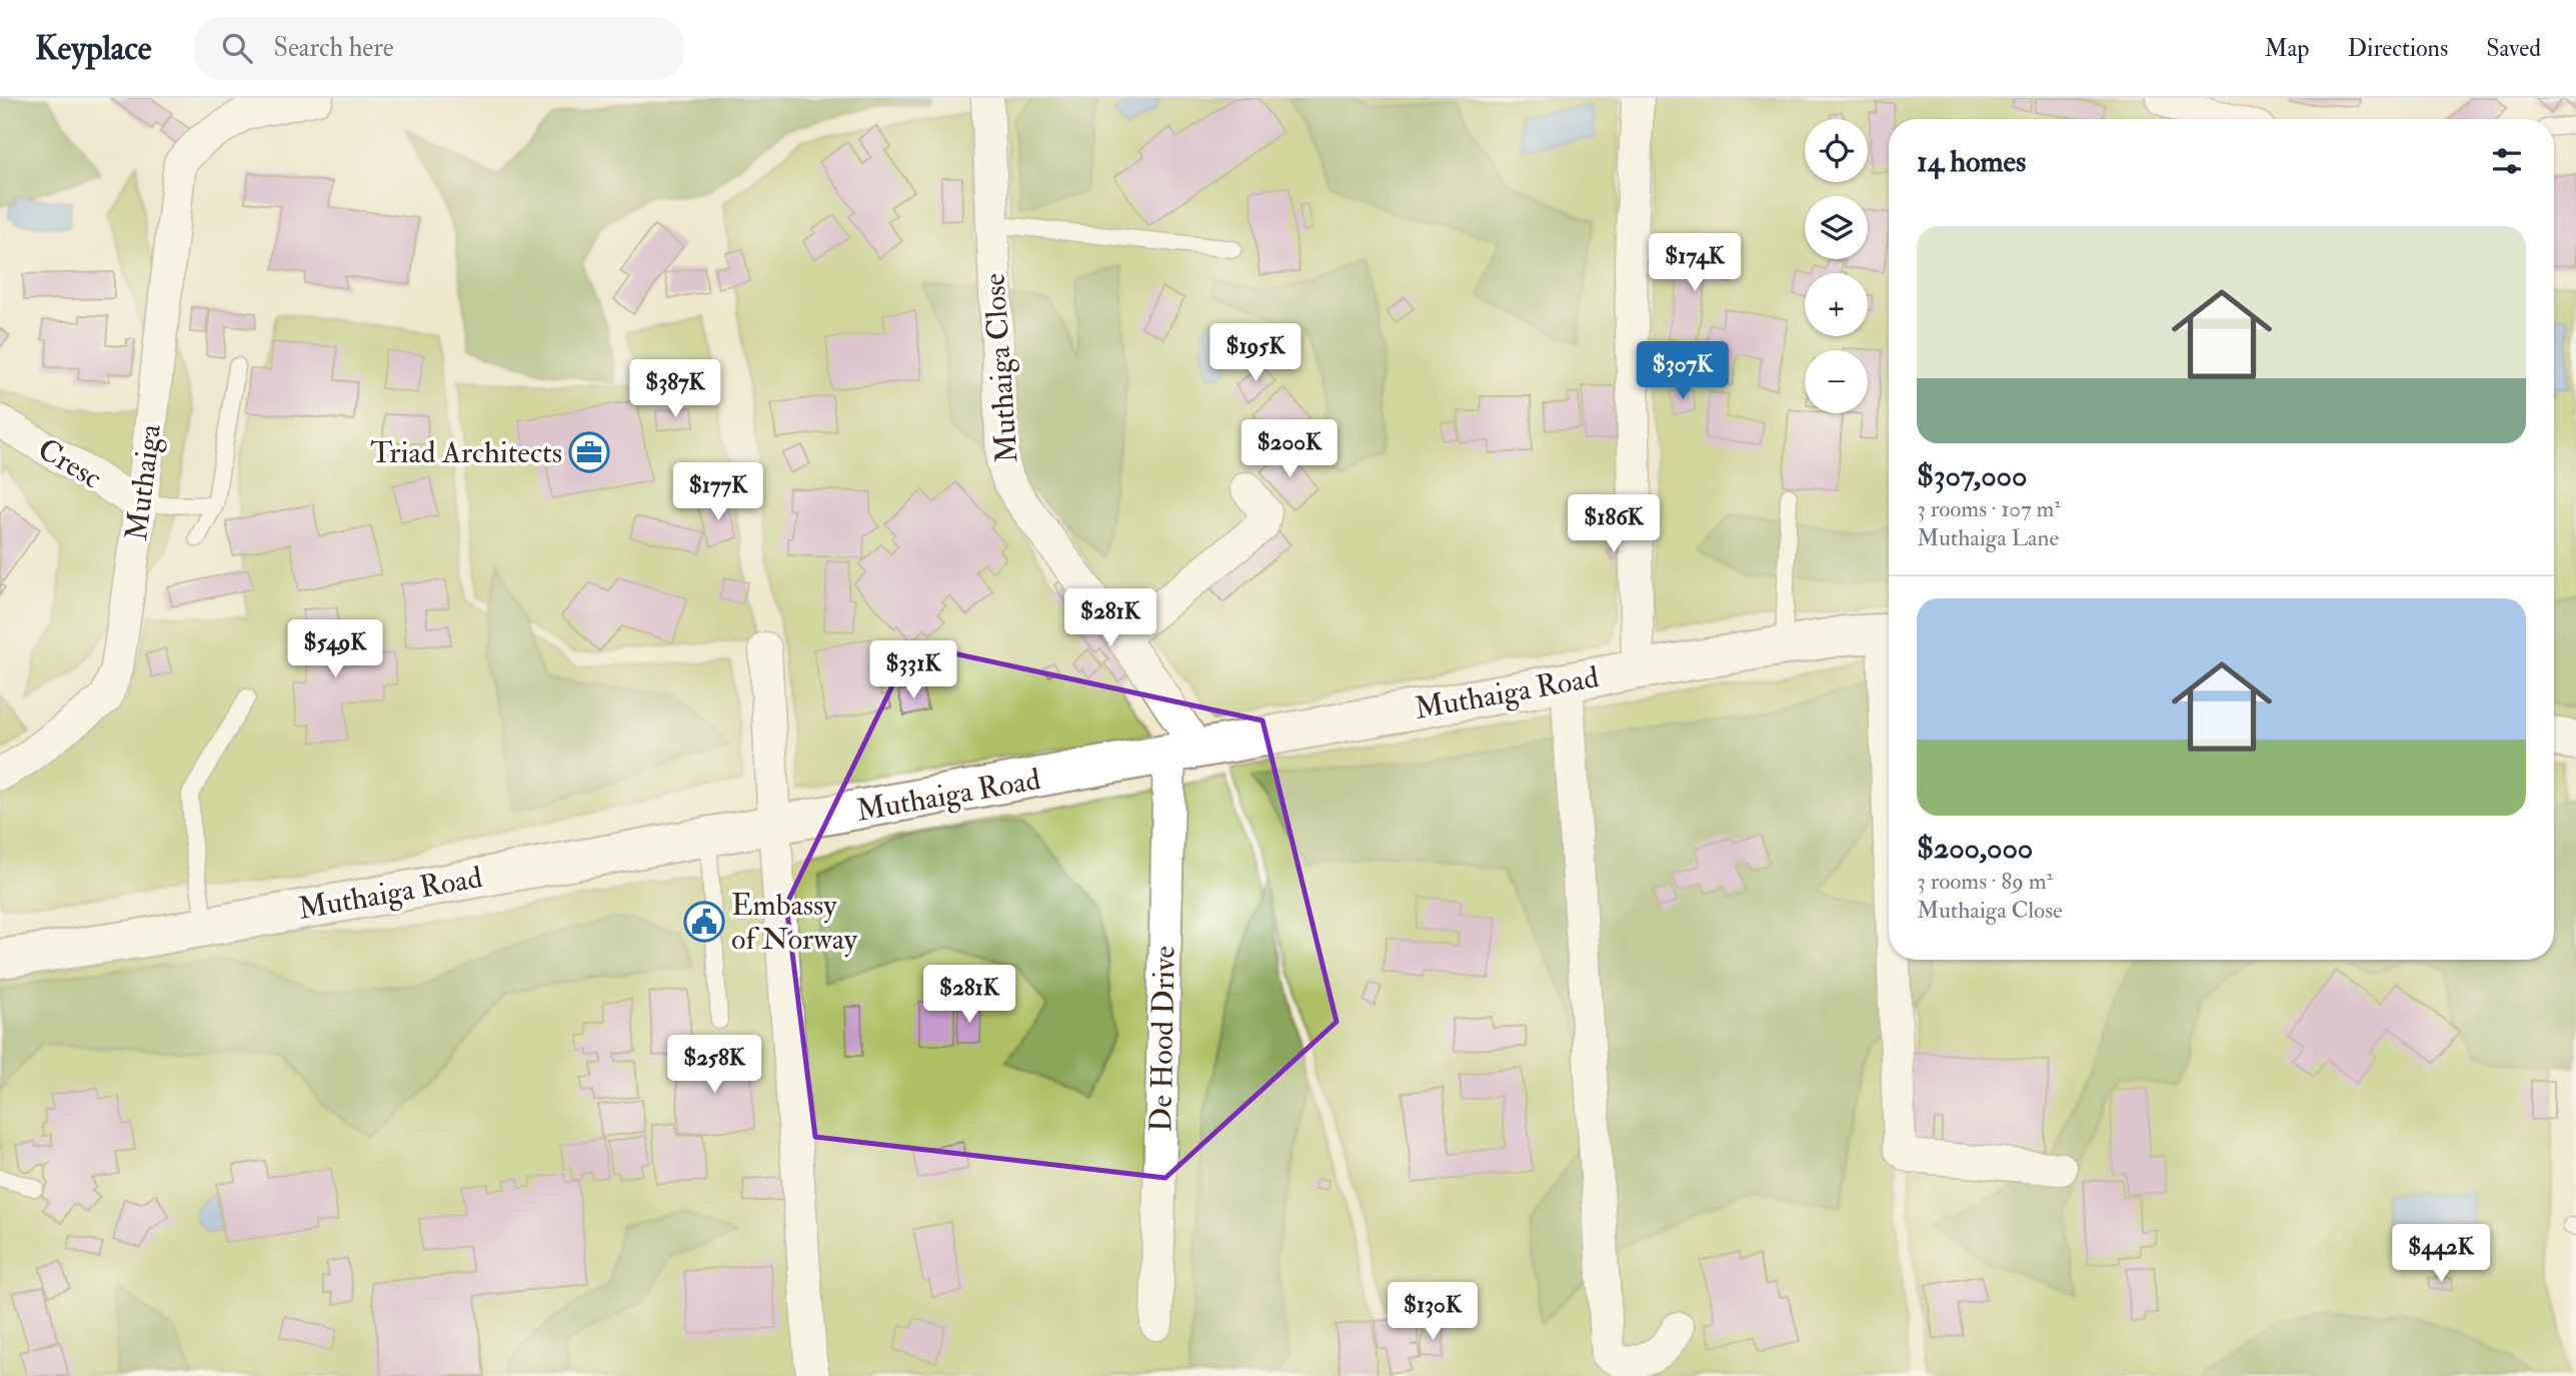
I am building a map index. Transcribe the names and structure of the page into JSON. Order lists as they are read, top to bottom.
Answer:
{
  "streets": {
    "main road": ["Muthaiga Road"],
    "street": [
      "Muthaiga Close",
      "Cresc",
      "Muthaiga",
      "De Hood Drive"
    ]
  },
  "crossings": [
    ["Muthaiga Close", "Muthaiga Road"],
    ["Muthaiga Close", "De Hood Drive"],
    ["Cresc", "Muthaiga"],
    ["Muthaiga Road", "De Hood Drive"]
  ],
  "places": {
    "office": ["Triad Architects"],
    "public building": ["Embassy of Norway"]
  },
  "page": {
    "header": "Keyplace",
    "search": "Search here",
    "nav": ["Map", "Directions", "Saved"],
    "map_buttons": ["+", "−"],
    "heading": "14 homes",
    "list": [
      {
        "name": "$307,000",
        "note": "3 rooms · 107 m² · Muthaiga Lane"
      },
      {
        "name": "$200,000",
        "note": "3 rooms · 89 m² · Muthaiga Close"
      }
    ],
    "price": [
      "$174K",
      "$195K",
      "$307K",
      "$387K",
      "$200K",
      "$177K",
      "$186K",
      "$281K",
      "$549K",
      "$331K",
      "$281K",
      "$258K",
      "$442K",
      "$130K"
    ]
  }
}
